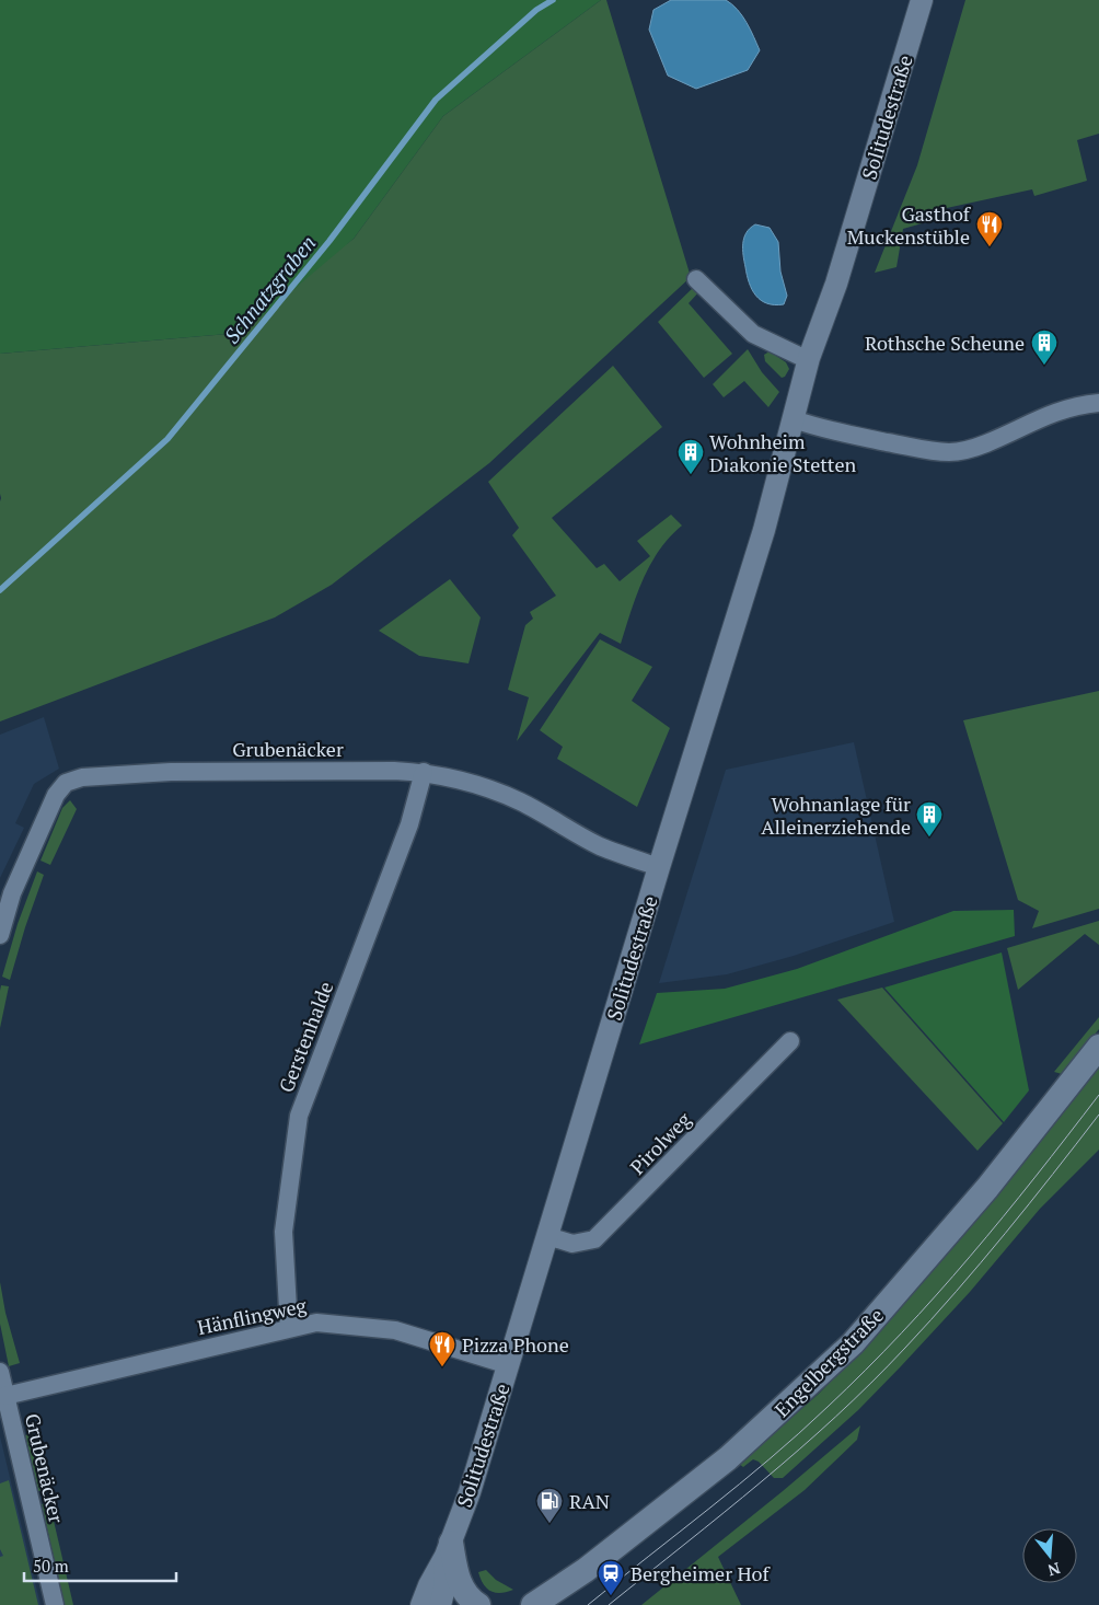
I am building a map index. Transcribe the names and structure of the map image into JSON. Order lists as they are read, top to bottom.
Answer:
{
  "streets": {
    "main road": ["Engelbergstraße"],
    "street": [
      "Solitudestraße",
      "Grubenäcker",
      "Gerstenhalde",
      "Pirolweg",
      "Hänflingweg"
    ]
  },
  "crossings": [
    ["Solitudestraße", "Grubenäcker"],
    ["Solitudestraße", "Pirolweg"],
    ["Solitudestraße", "Hänflingweg"],
    ["Grubenäcker", "Gerstenhalde"],
    ["Grubenäcker", "Hänflingweg"],
    ["Gerstenhalde", "Hänflingweg"]
  ],
  "water": ["Schnatzgraben"],
  "places": {
    "restaurant": ["Gasthof Muckenstüble", "Pizza Phone"],
    "building": ["Rothsche Scheune", "Wohnheim Diakonie Stetten", "Wohnanlage für Alleinerziehende"],
    "fuel station": ["RAN"],
    "station": ["Bergheimer Hof"]
  },
  "scale_bar": "50 m",
  "north": "bottom"
}
